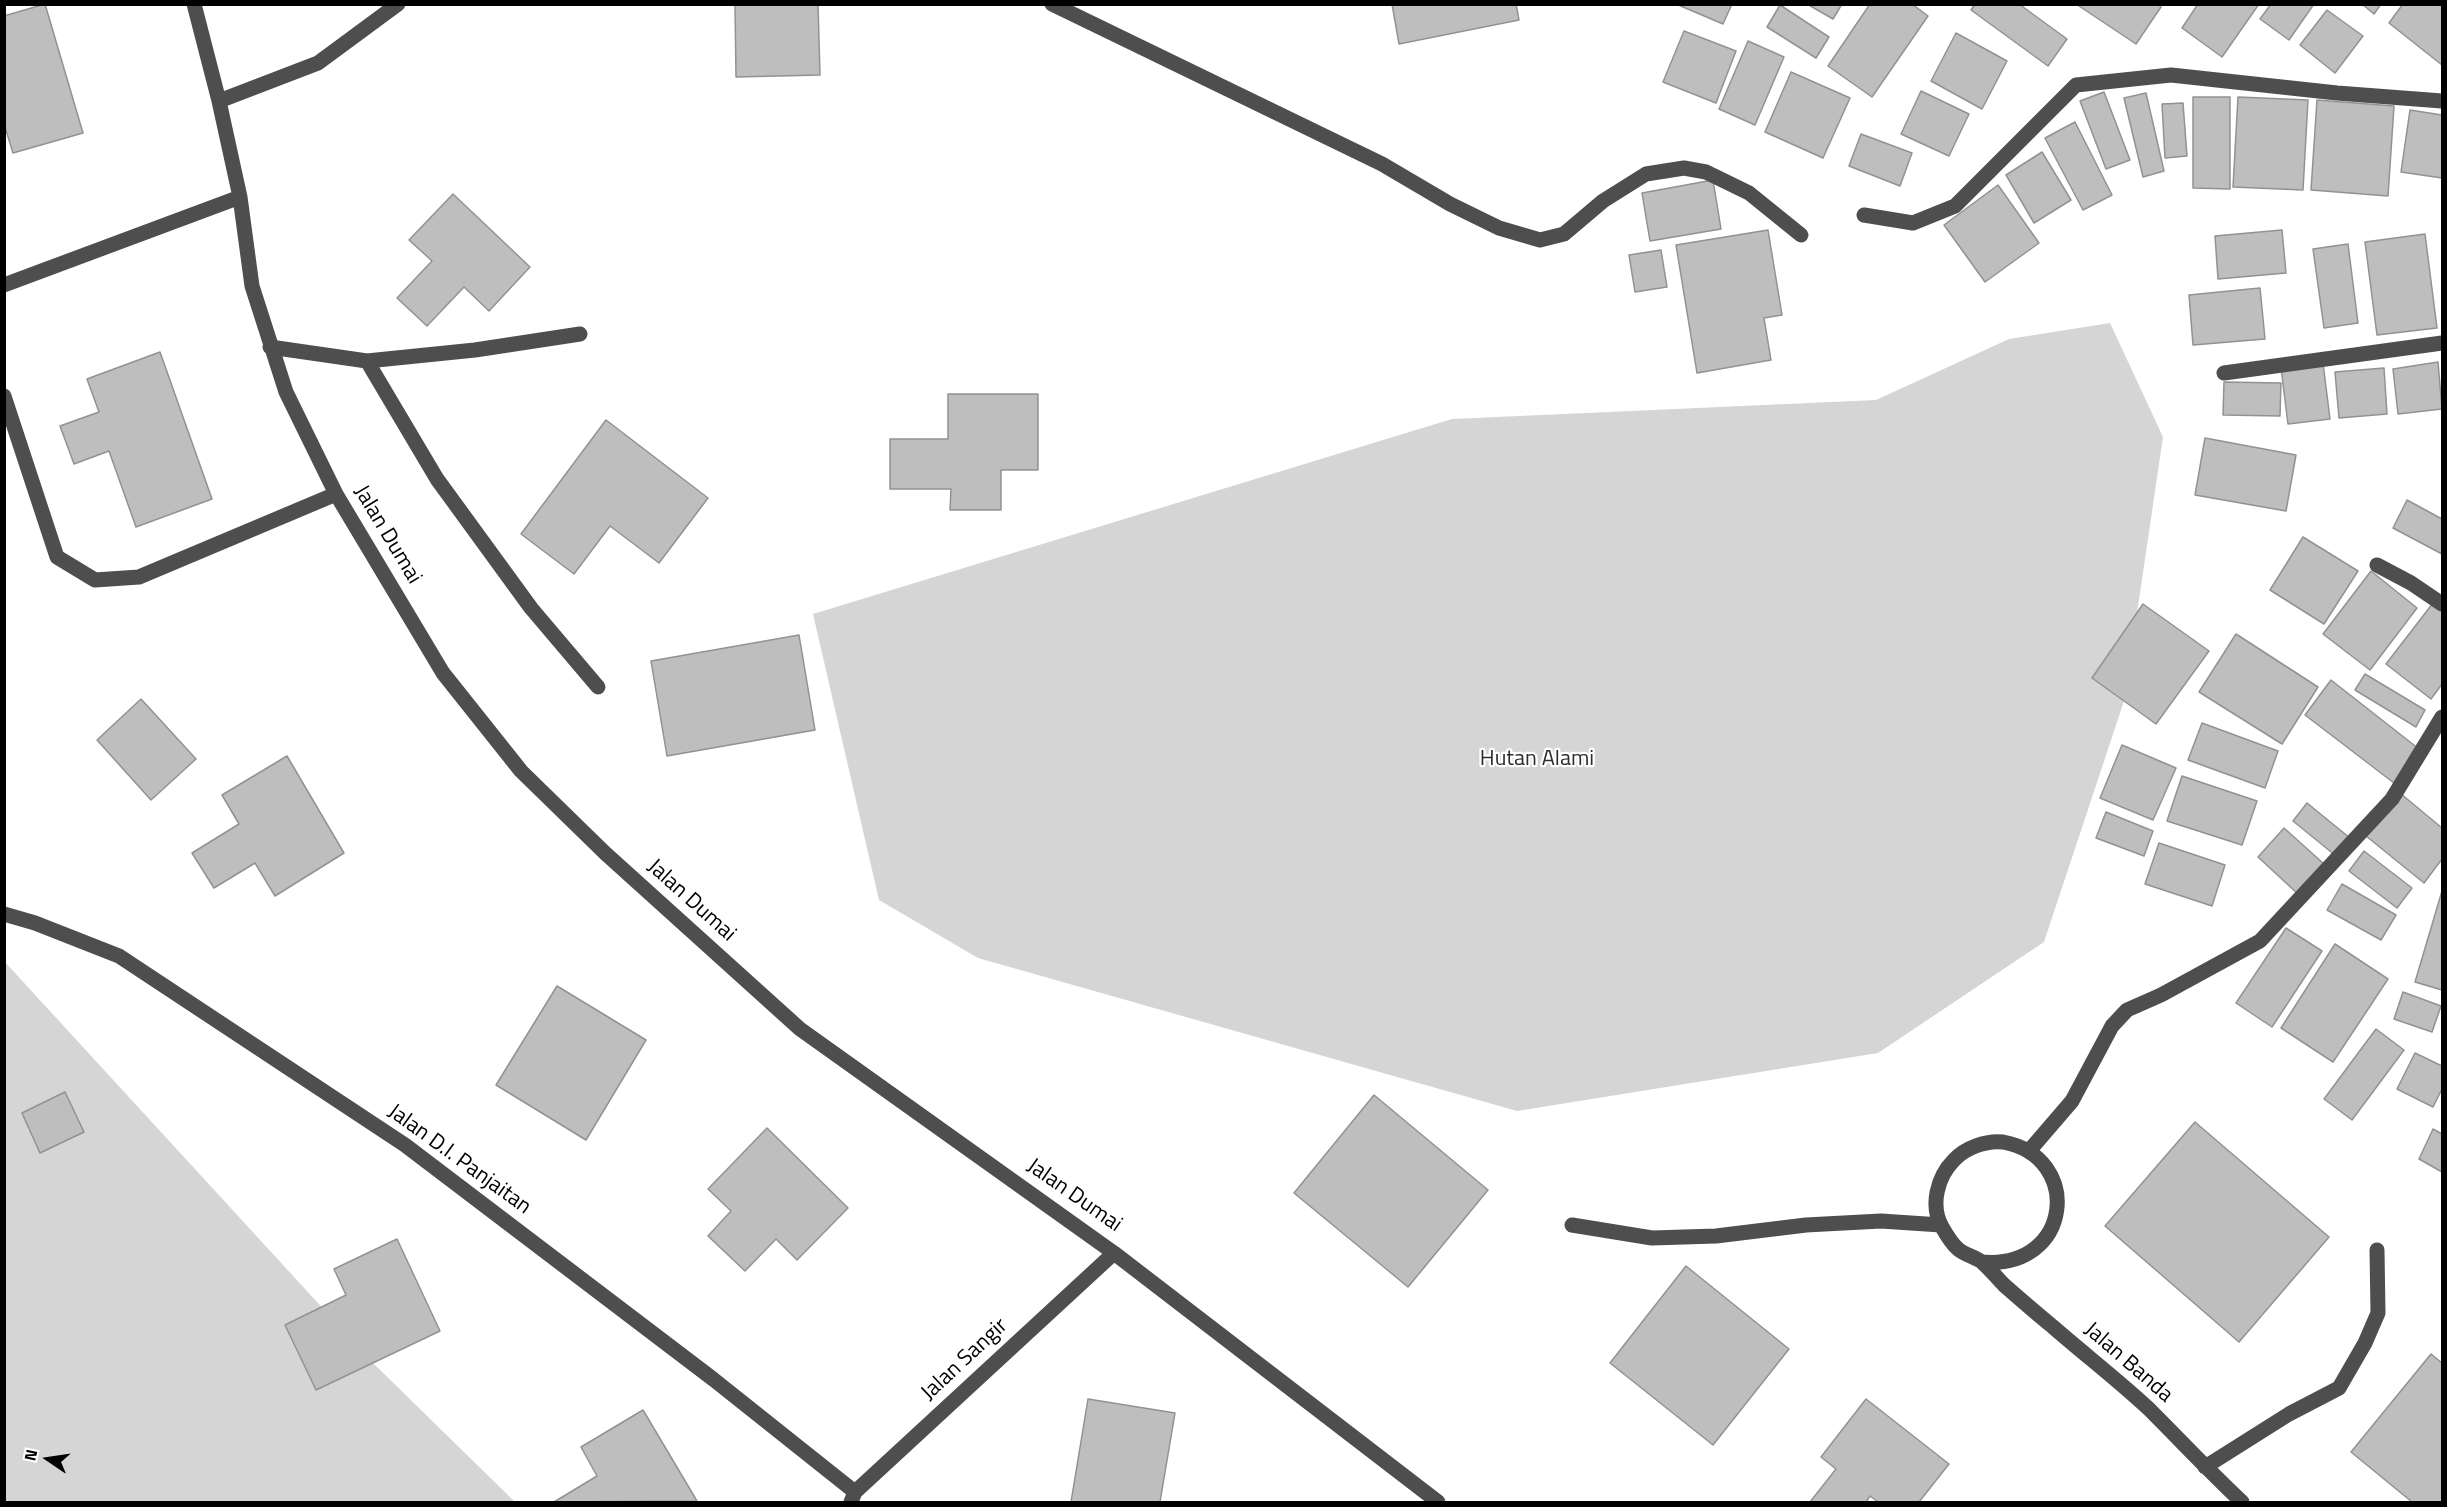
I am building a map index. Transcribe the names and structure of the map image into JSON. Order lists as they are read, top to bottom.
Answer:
{
  "streets": {
    "street": [
      "Jalan Dumai",
      "Jalan D.I. Panjaitan",
      "Jalan Sangir",
      "Jalan Banda"
    ]
  },
  "crossings": [
    ["Jalan Dumai", "Jalan Sangir"],
    ["Jalan D.I. Panjaitan", "Jalan Sangir"]
  ],
  "parks": ["Hutan Alami"],
  "north": "left"
}
